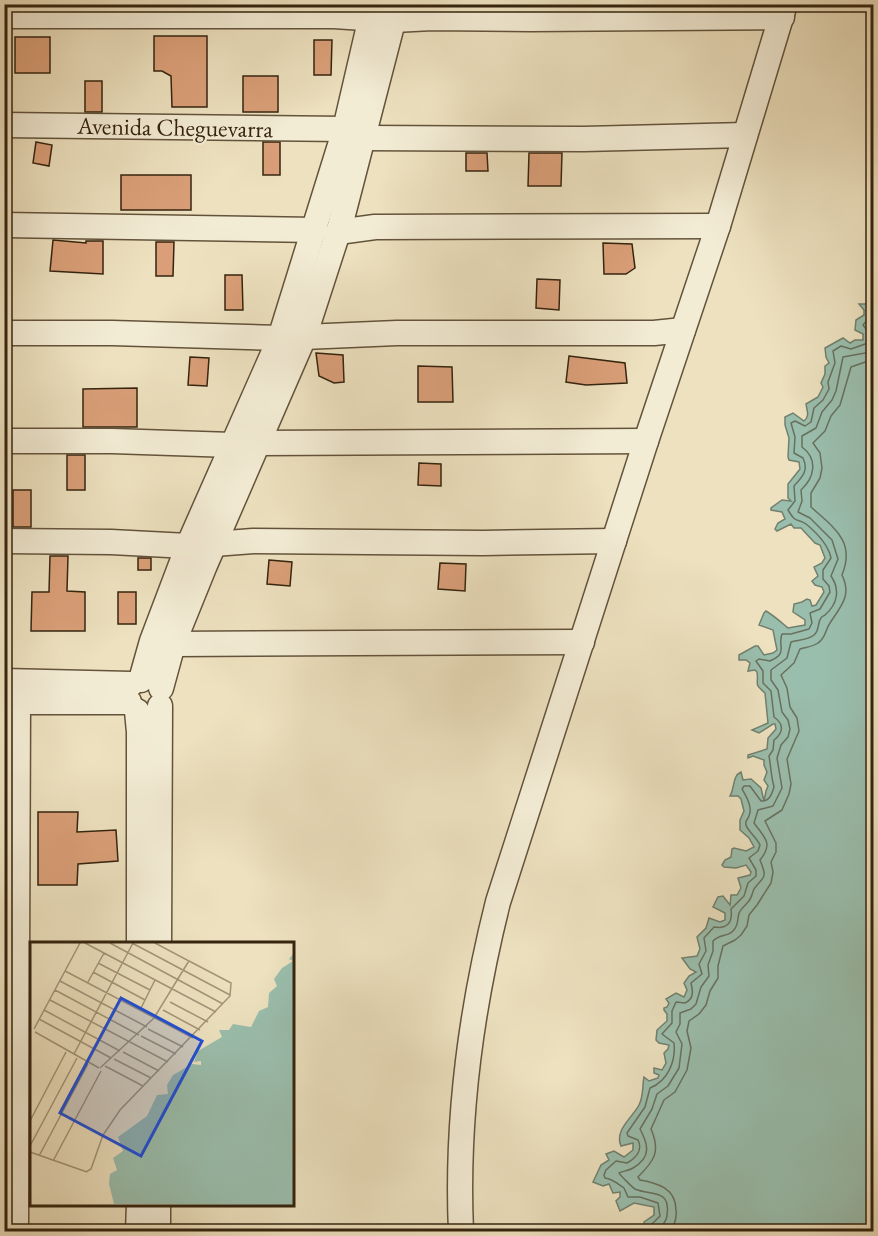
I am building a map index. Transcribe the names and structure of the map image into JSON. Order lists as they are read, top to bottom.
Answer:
{
  "streets": {
    "street": ["Avenida Cheguevarra"]
  }
}
